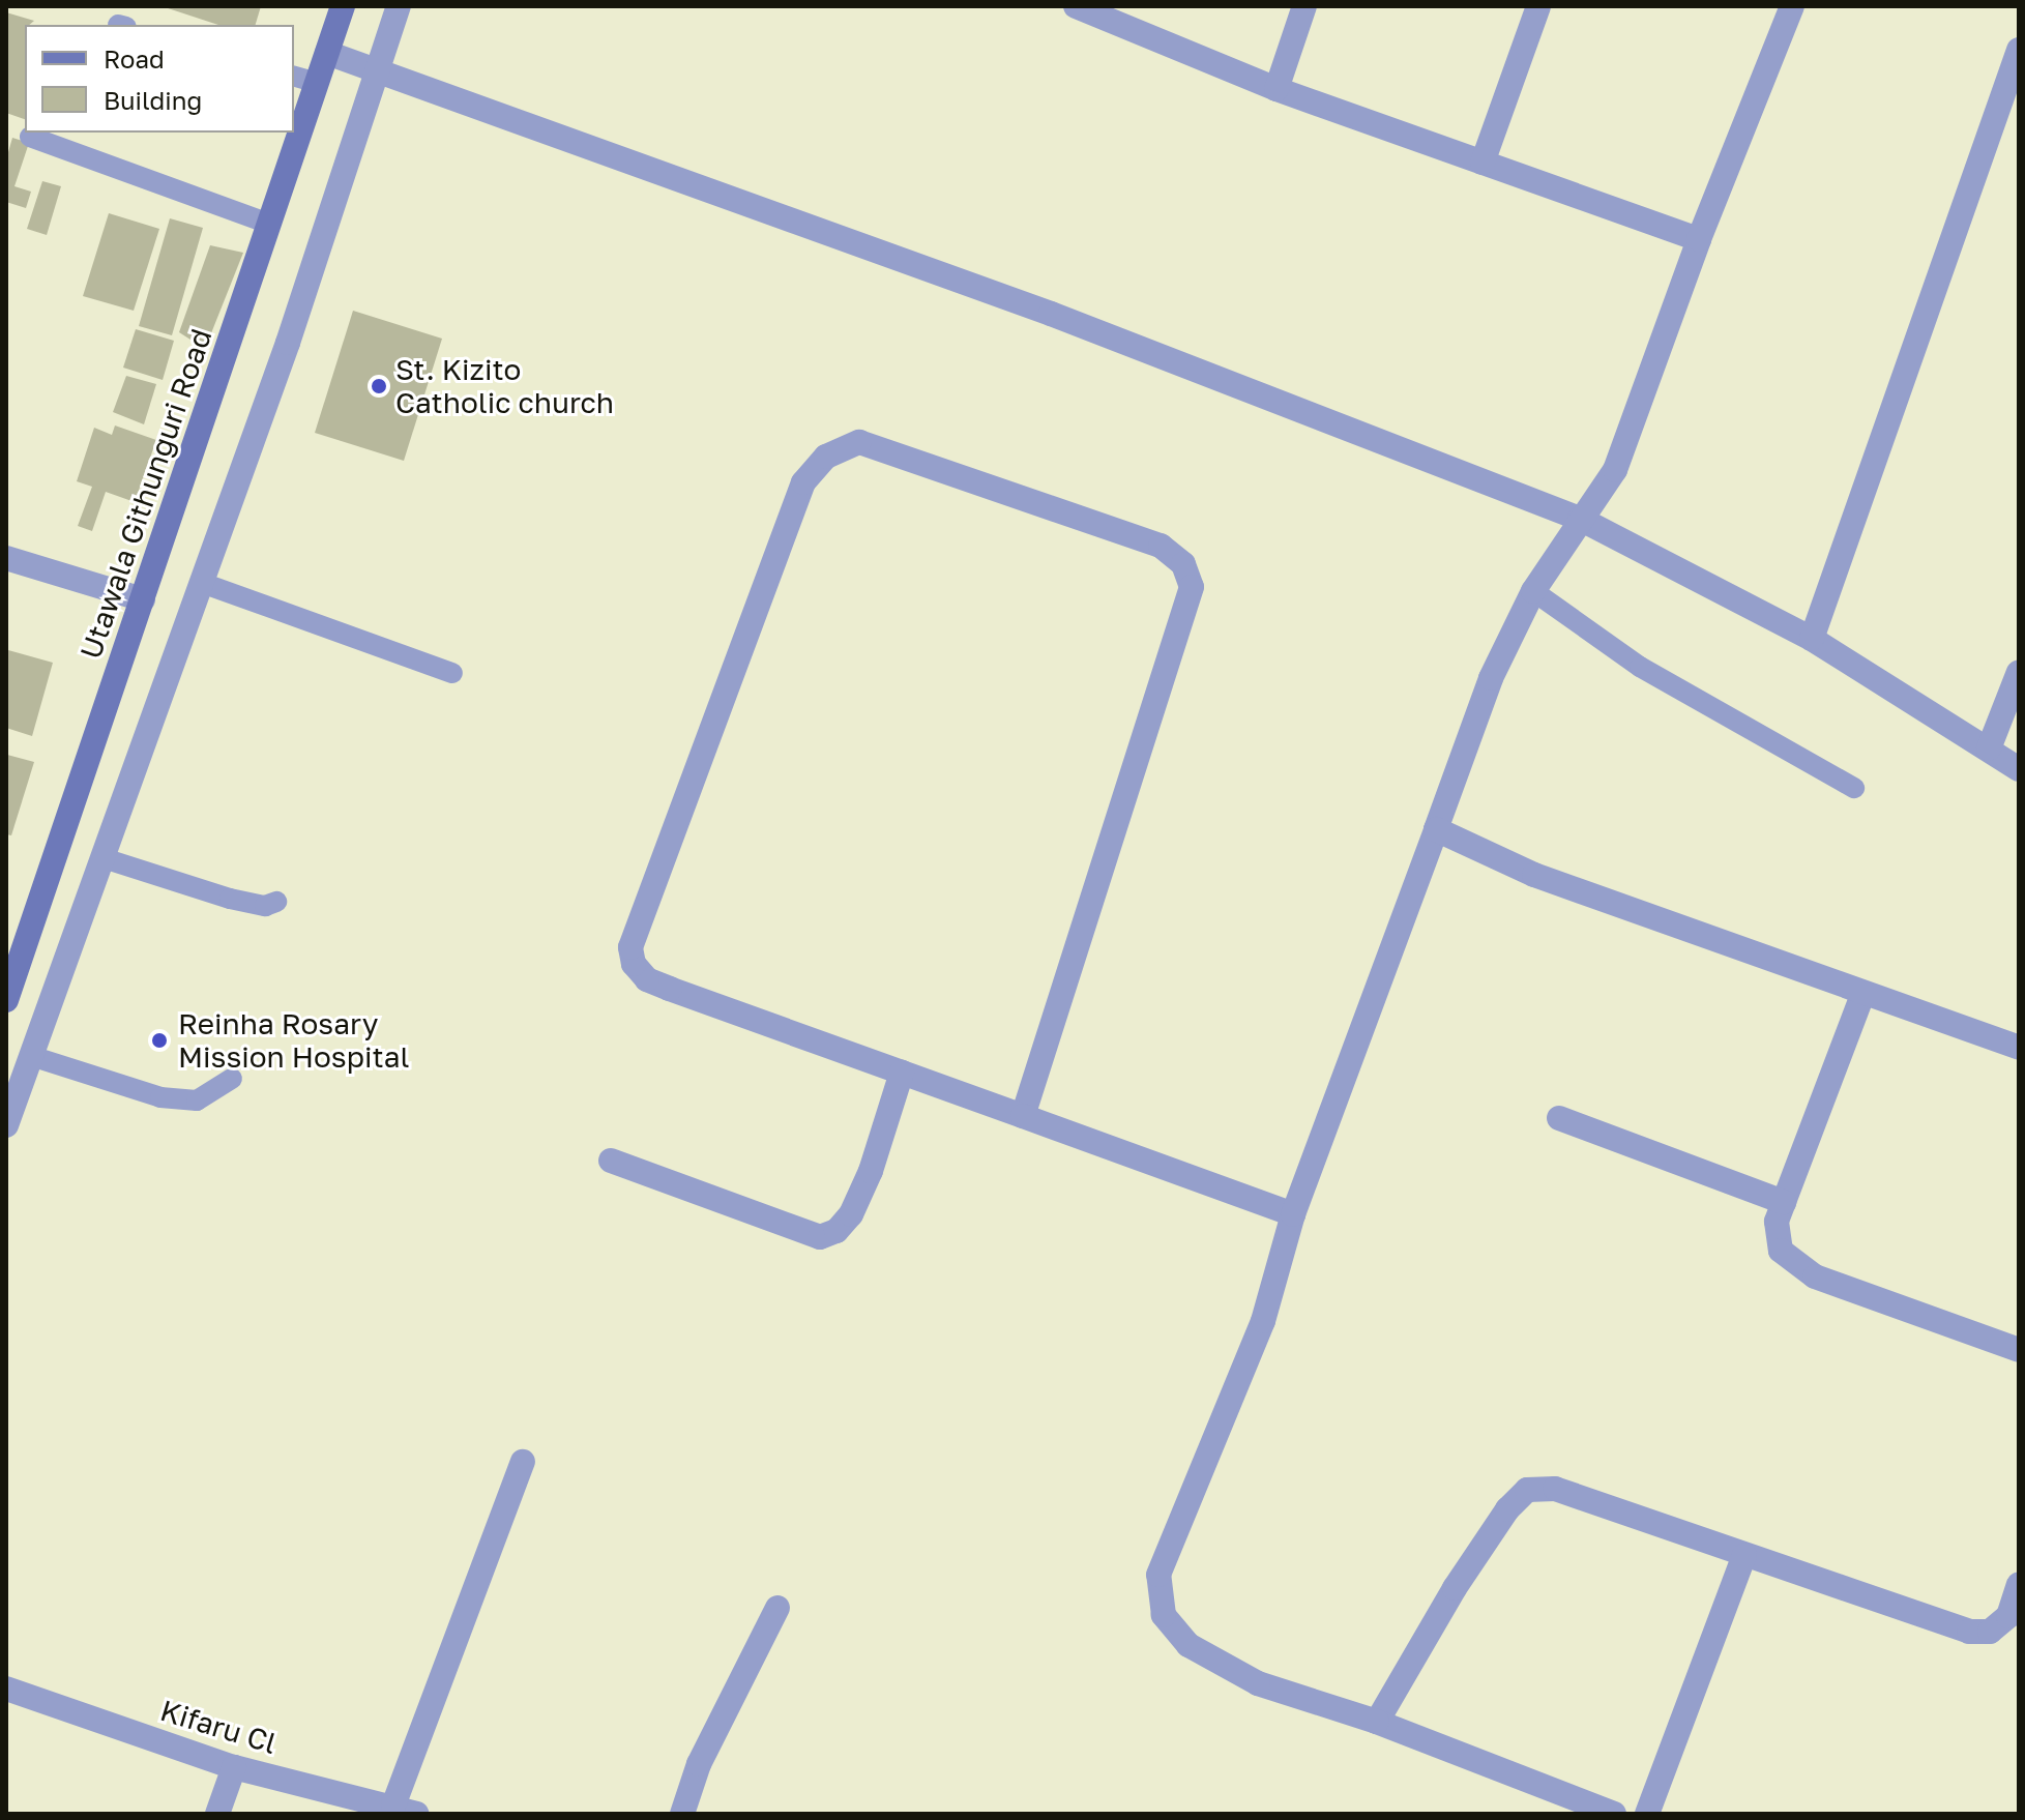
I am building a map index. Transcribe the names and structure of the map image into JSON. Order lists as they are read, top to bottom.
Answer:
{
  "streets": {
    "street": ["Utawala Githunguri Road", "Kifaru Cl"]
  },
  "places": ["St. Kizito Catholic church", "Reinha Rosary Mission Hospital"],
  "legend": ["Road", "Building"]
}
